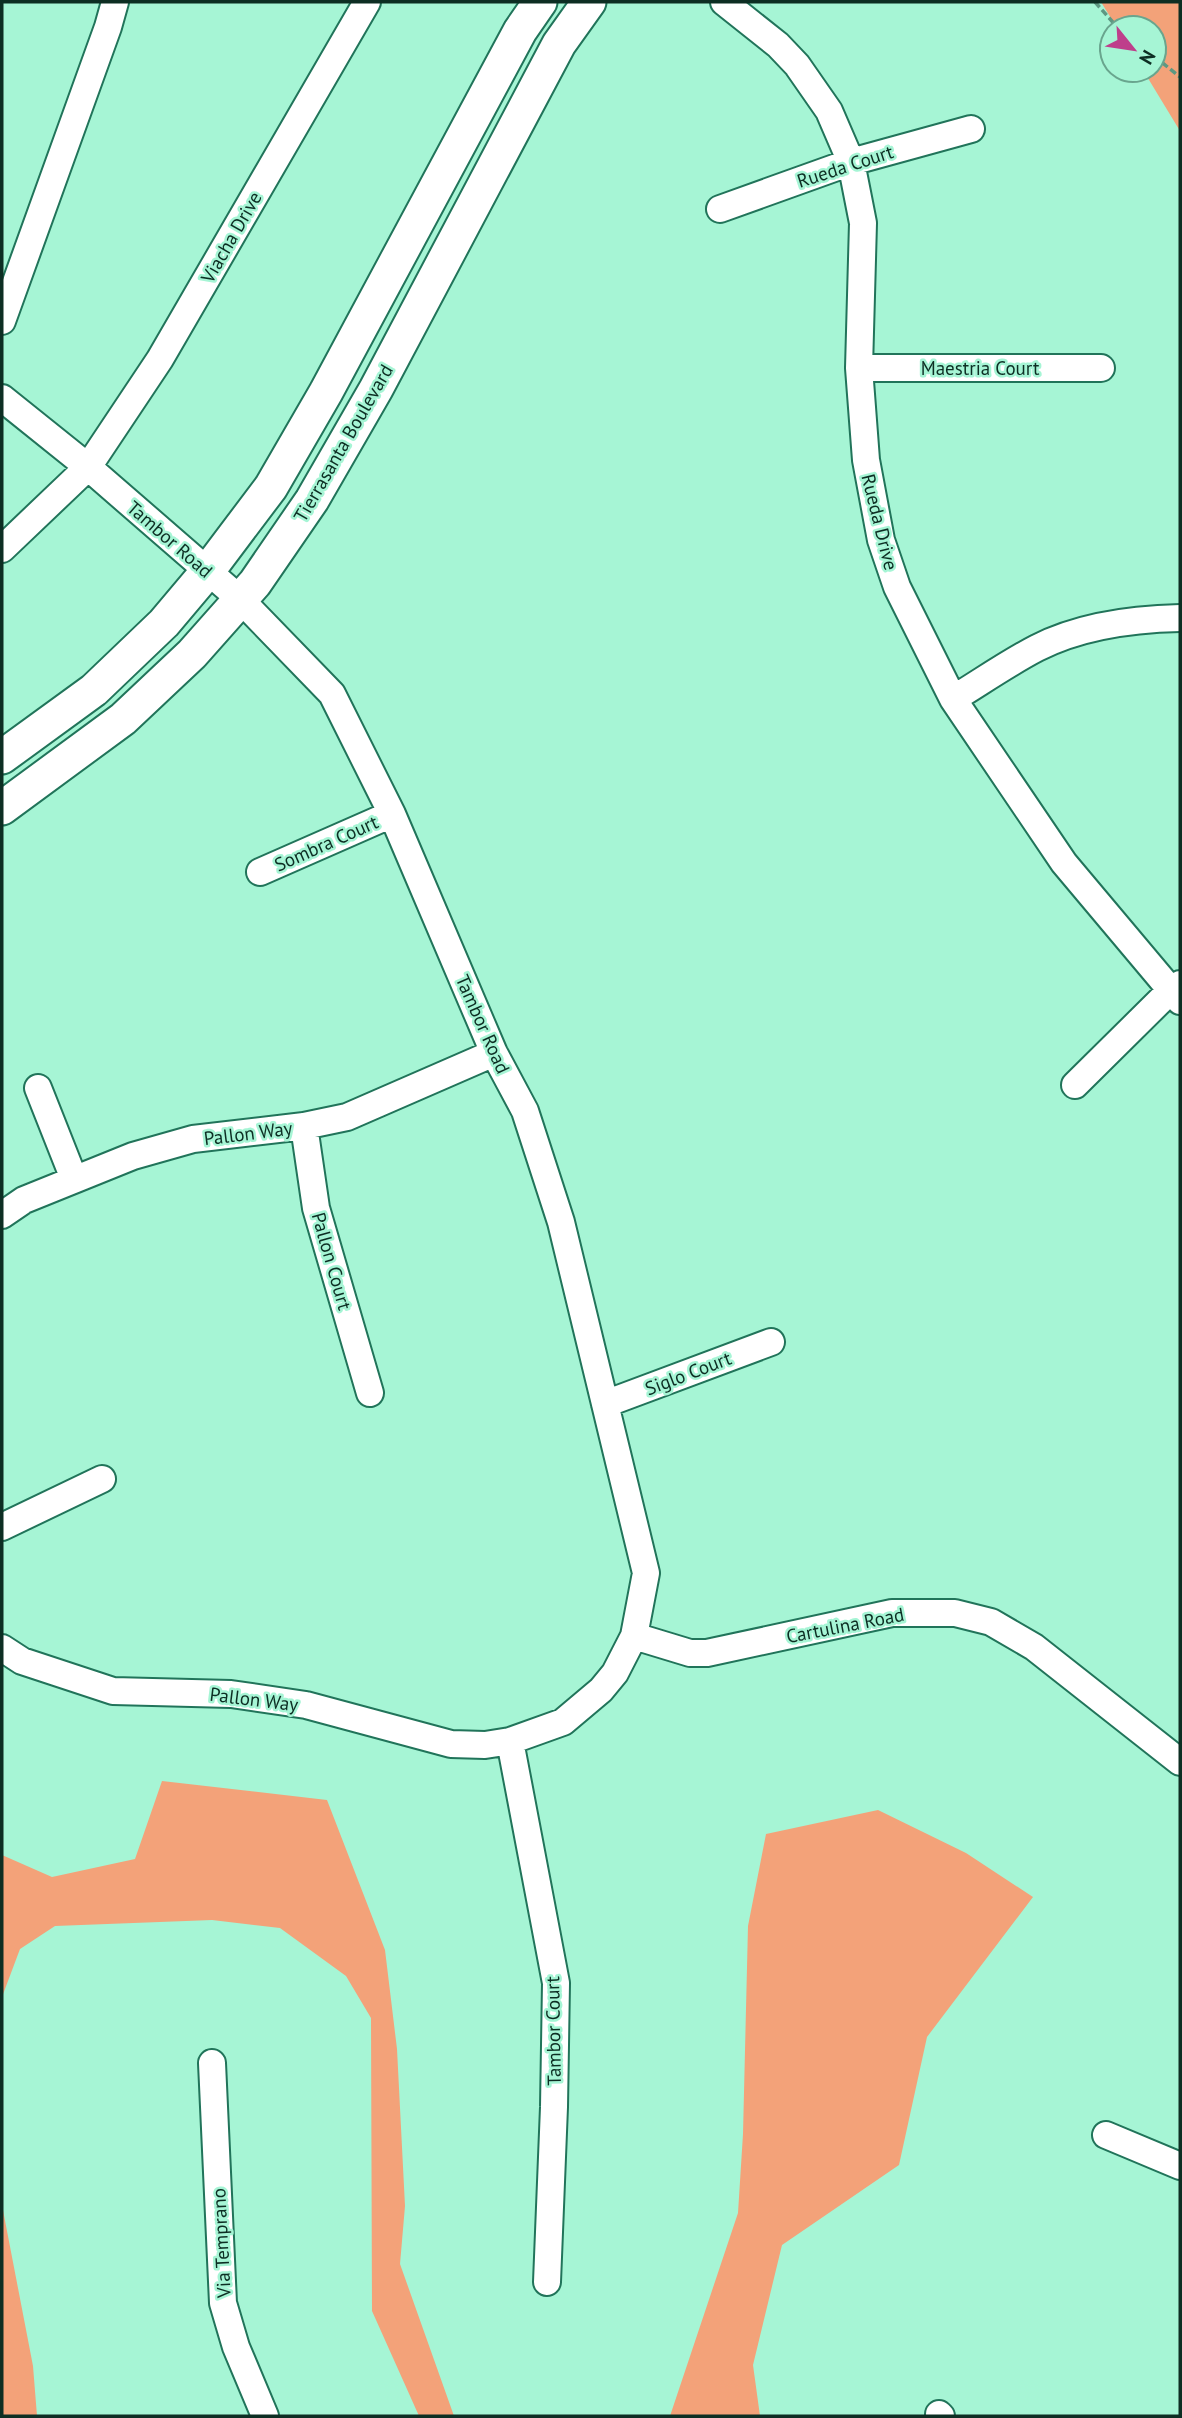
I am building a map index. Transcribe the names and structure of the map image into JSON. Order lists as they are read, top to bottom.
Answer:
{
  "streets": {
    "main road": ["Tierrasanta Boulevard"],
    "street": [
      "Rueda Court",
      "Viacha Drive",
      "Maestria Court",
      "Rueda Drive",
      "Tambor Road",
      "Sombra Court",
      "Pallon Way",
      "Pallon Court",
      "Siglo Court",
      "Cartulina Road",
      "Tambor Court",
      "Via Temprano"
    ]
  },
  "crossings": [
    ["Rueda Court", "Rueda Drive"],
    ["Viacha Drive", "Tambor Road"],
    ["Maestria Court", "Rueda Drive"],
    ["Tierrasanta Boulevard", "Tambor Road"],
    ["Tambor Road", "Sombra Court"],
    ["Tambor Road", "Pallon Way"],
    ["Tambor Road", "Siglo Court"],
    ["Tambor Road", "Cartulina Road"],
    ["Tambor Road", "Tambor Court"],
    ["Pallon Way", "Pallon Court"],
    ["Pallon Way", "Tambor Court"]
  ],
  "north": "bottom right"
}
